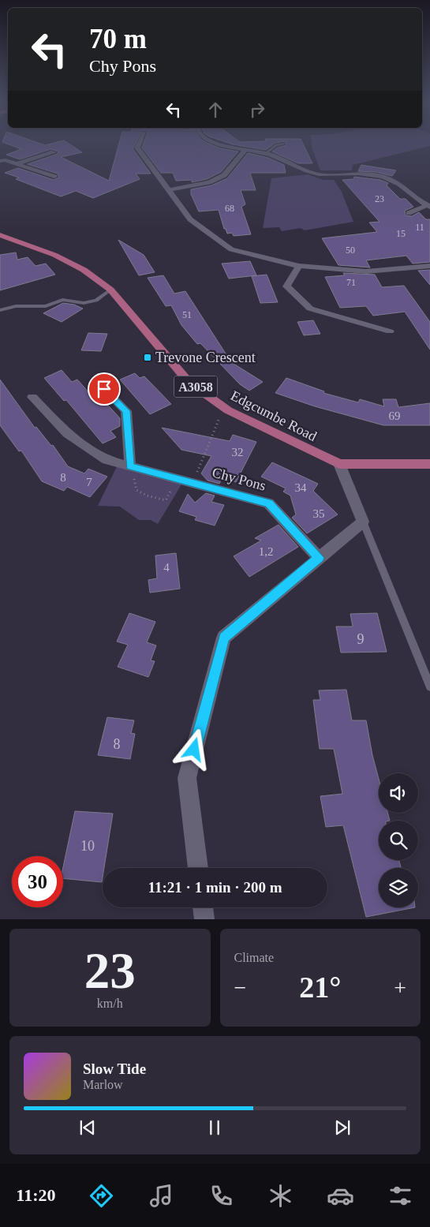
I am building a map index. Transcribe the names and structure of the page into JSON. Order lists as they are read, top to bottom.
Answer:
{
  "streets": {
    "main road": ["A3058", "Edgcumbe Road"],
    "street": ["Chy Pons"]
  },
  "places": {
    "transit": ["Trevone Crescent"]
  },
  "house_numbers": [
    "23",
    "68",
    "11",
    "15",
    "50",
    "71",
    "51",
    "69",
    "32",
    "8",
    "7",
    "34",
    "35",
    "1,2",
    "4",
    "9",
    "8",
    "10"
  ],
  "page": {
    "turn": ["70 m", "Chy Pons"],
    "limit": "30",
    "trip": "11:21 · 1 min · 200 m",
    "tile": [
      ["23", "km/h"],
      "Climate"
    ],
    "heat": ["−", "21°", "+"],
    "song": ["Slow Tide", "Marlow"],
    "tabs": "11:20"
  }
}
